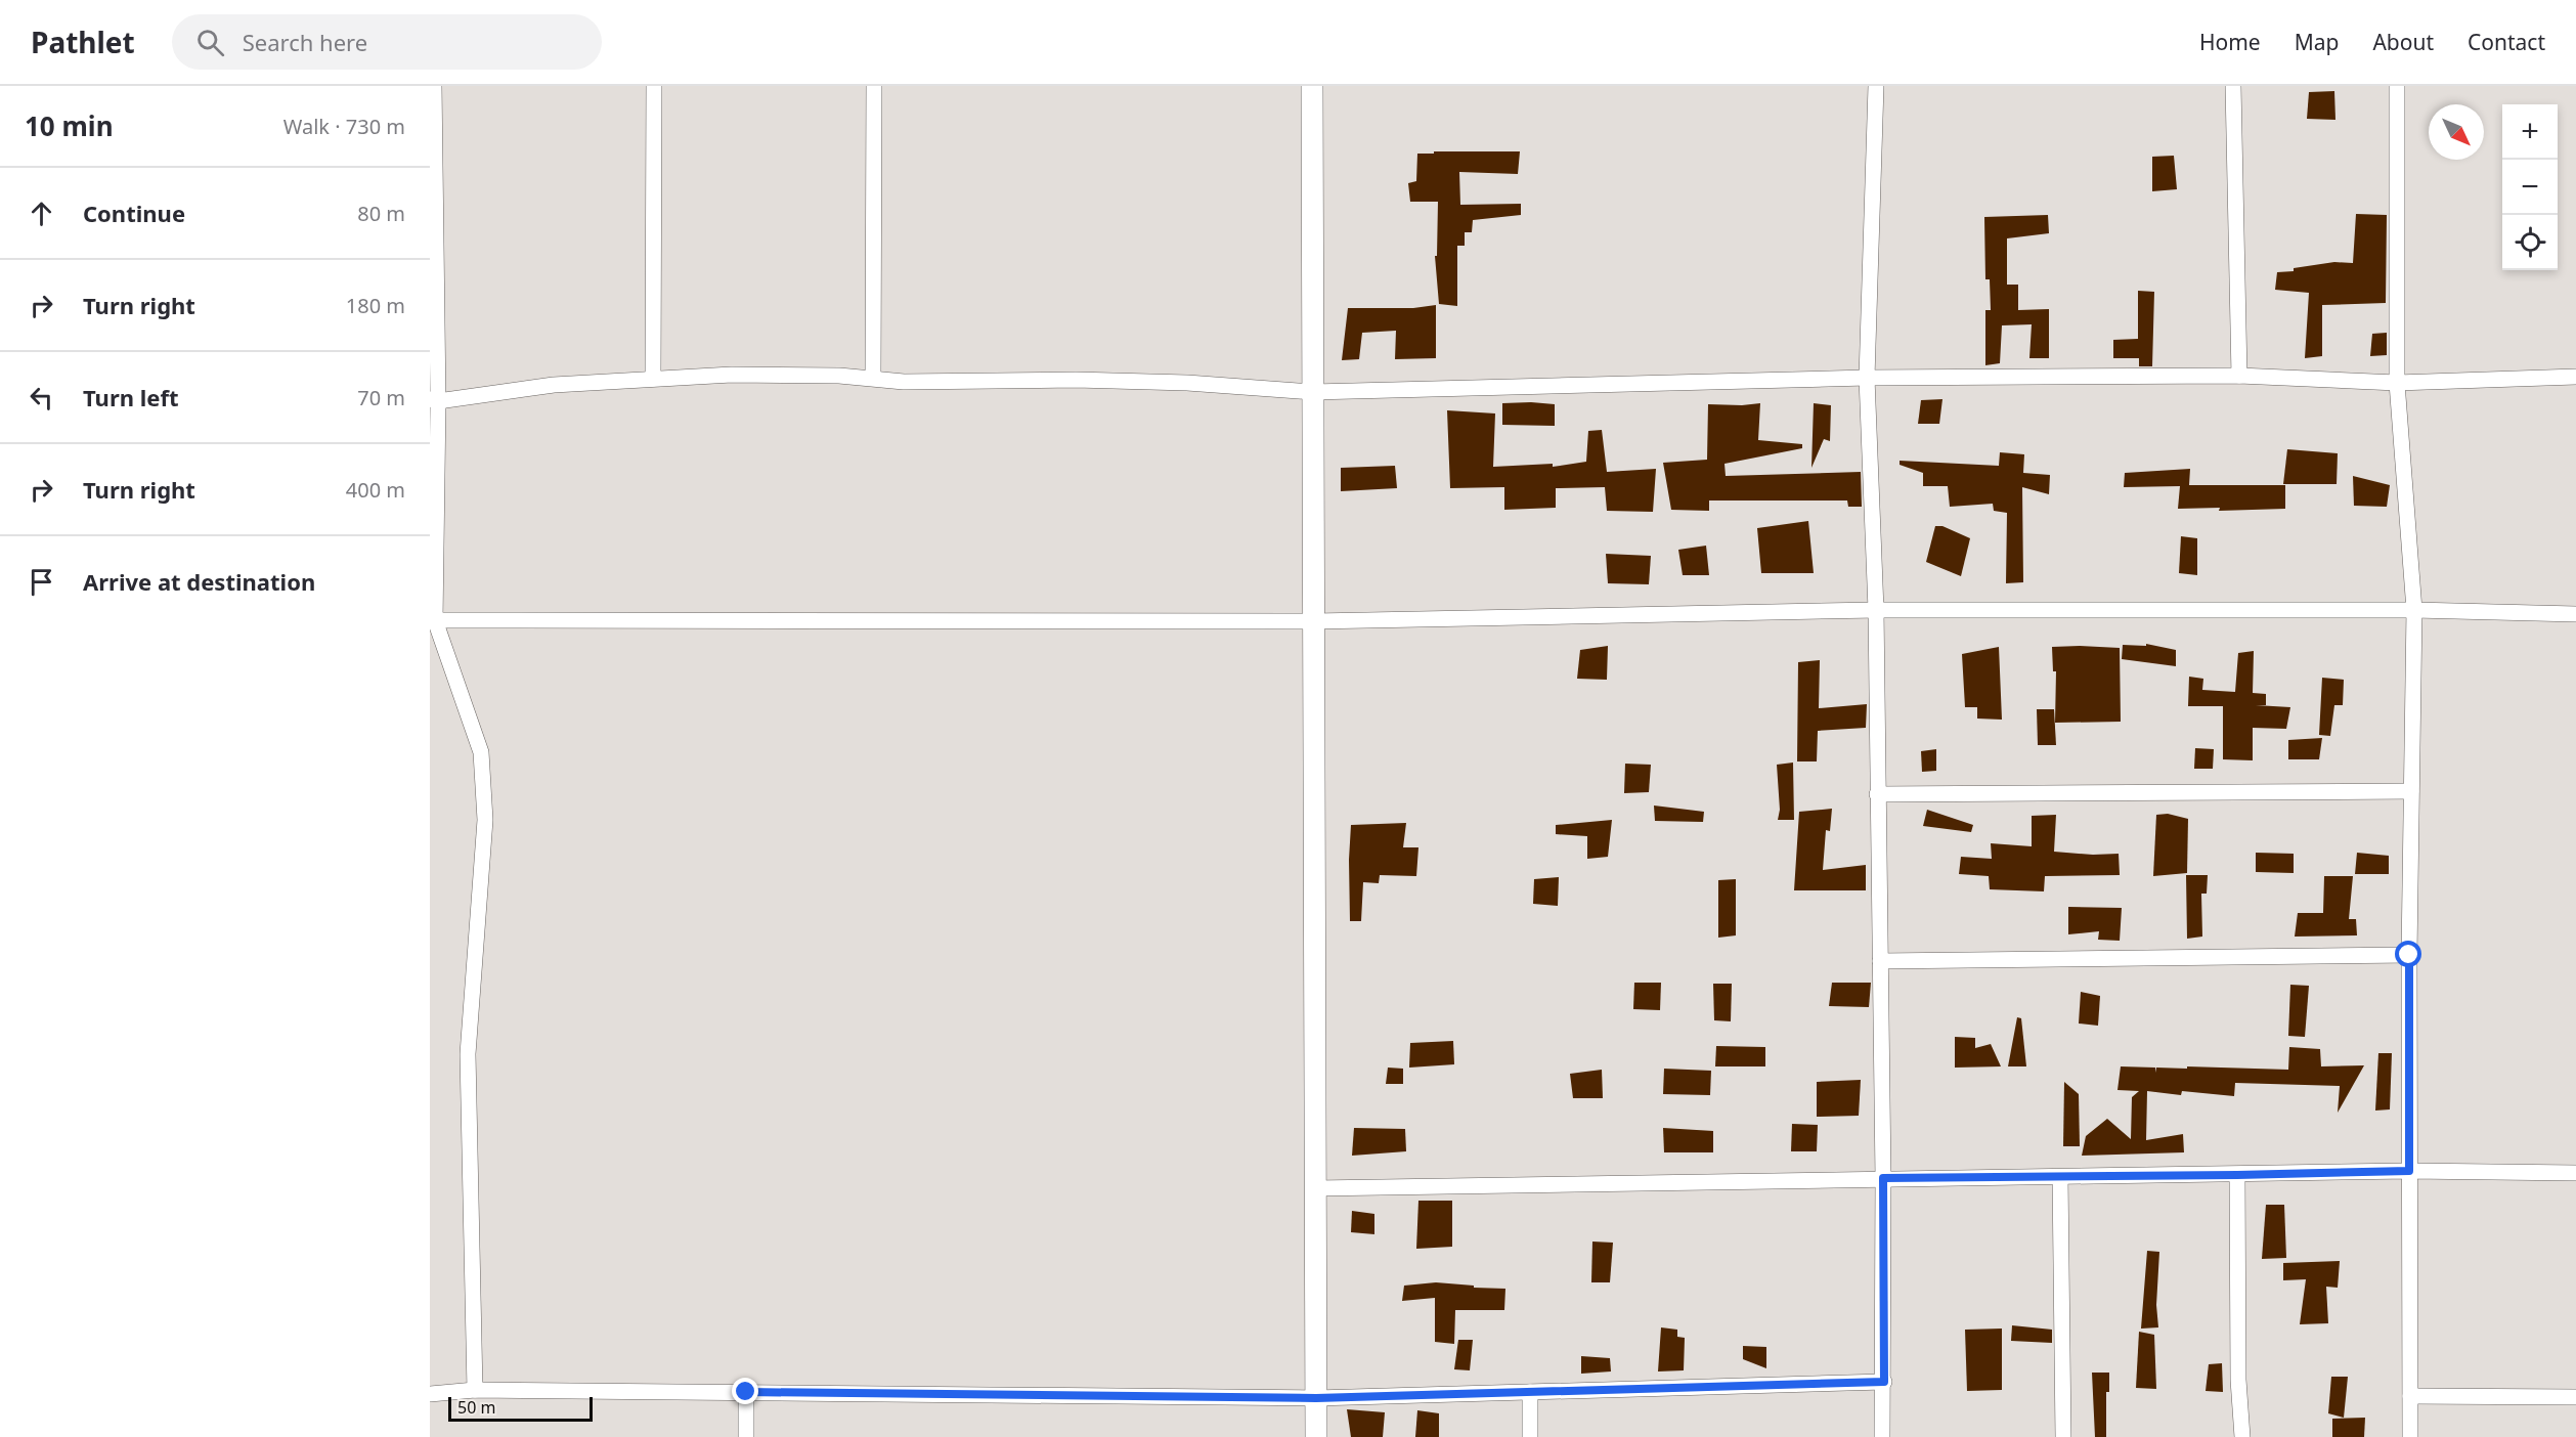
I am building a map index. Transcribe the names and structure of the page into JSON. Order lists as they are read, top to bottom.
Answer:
{
  "scale_bar": "50 m",
  "north": "bottom right",
  "page": {
    "header": "Pathlet",
    "search": "Search here",
    "nav": [
      "Home",
      "Map",
      "About",
      "Contact"
    ],
    "heading": ["10 min", "Walk · 730 m"],
    "map_buttons": ["+", "−"],
    "list": [
      ["Continue", "80 m"],
      ["Turn right", "180 m"],
      ["Turn left", "70 m"],
      ["Turn right", "400 m"],
      "Arrive at destination"
    ],
    "scale": "50 m"
  }
}
